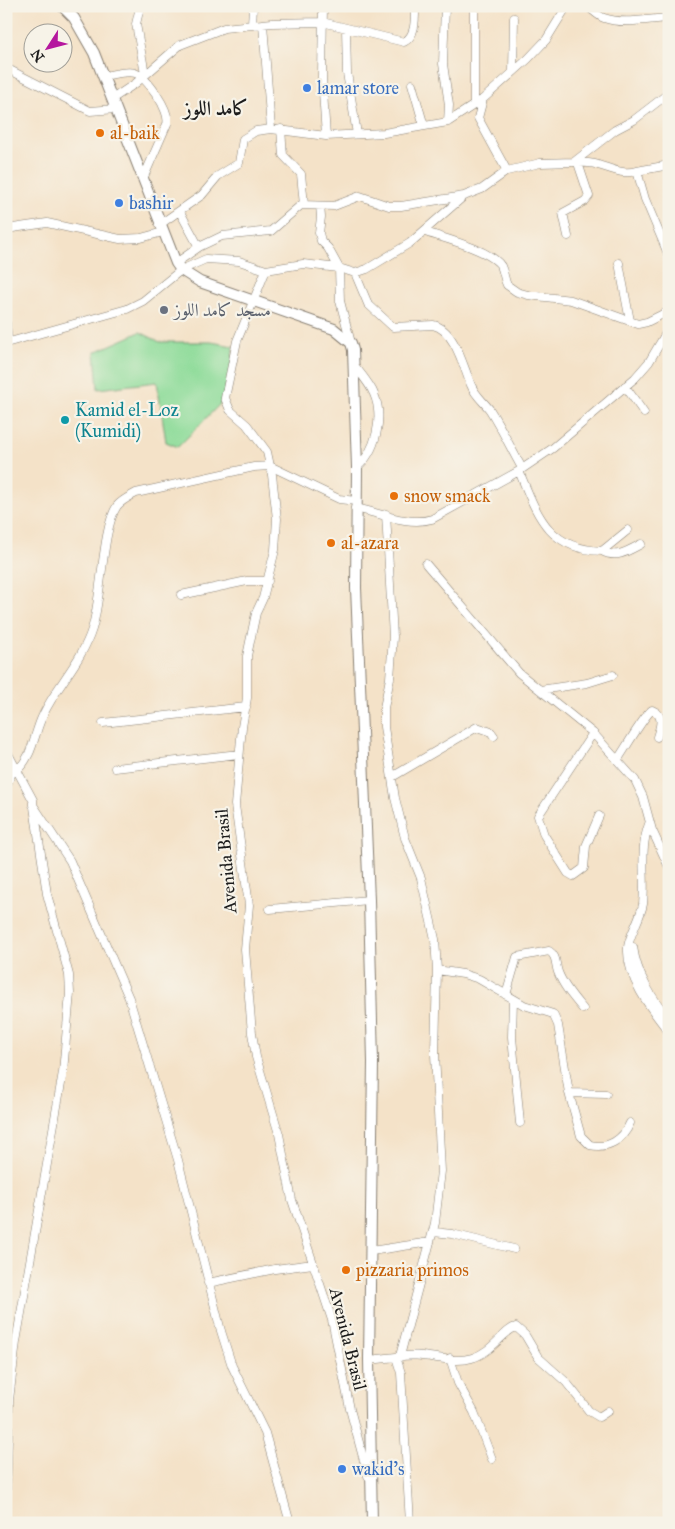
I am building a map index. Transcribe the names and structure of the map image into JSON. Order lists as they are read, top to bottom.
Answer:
{
  "streets": {
    "street": ["Avenida Brasil"]
  },
  "districts": ["كامد اللوز"],
  "places": [
    "lamar store",
    "al-baik",
    "bashir",
    "مسجد كامد اللوز",
    "Kamid el-Loz (Kumidi)",
    "snow smack",
    "al-azara",
    "pizzaria primos",
    "wakid's"
  ],
  "north": "bottom left"
}
